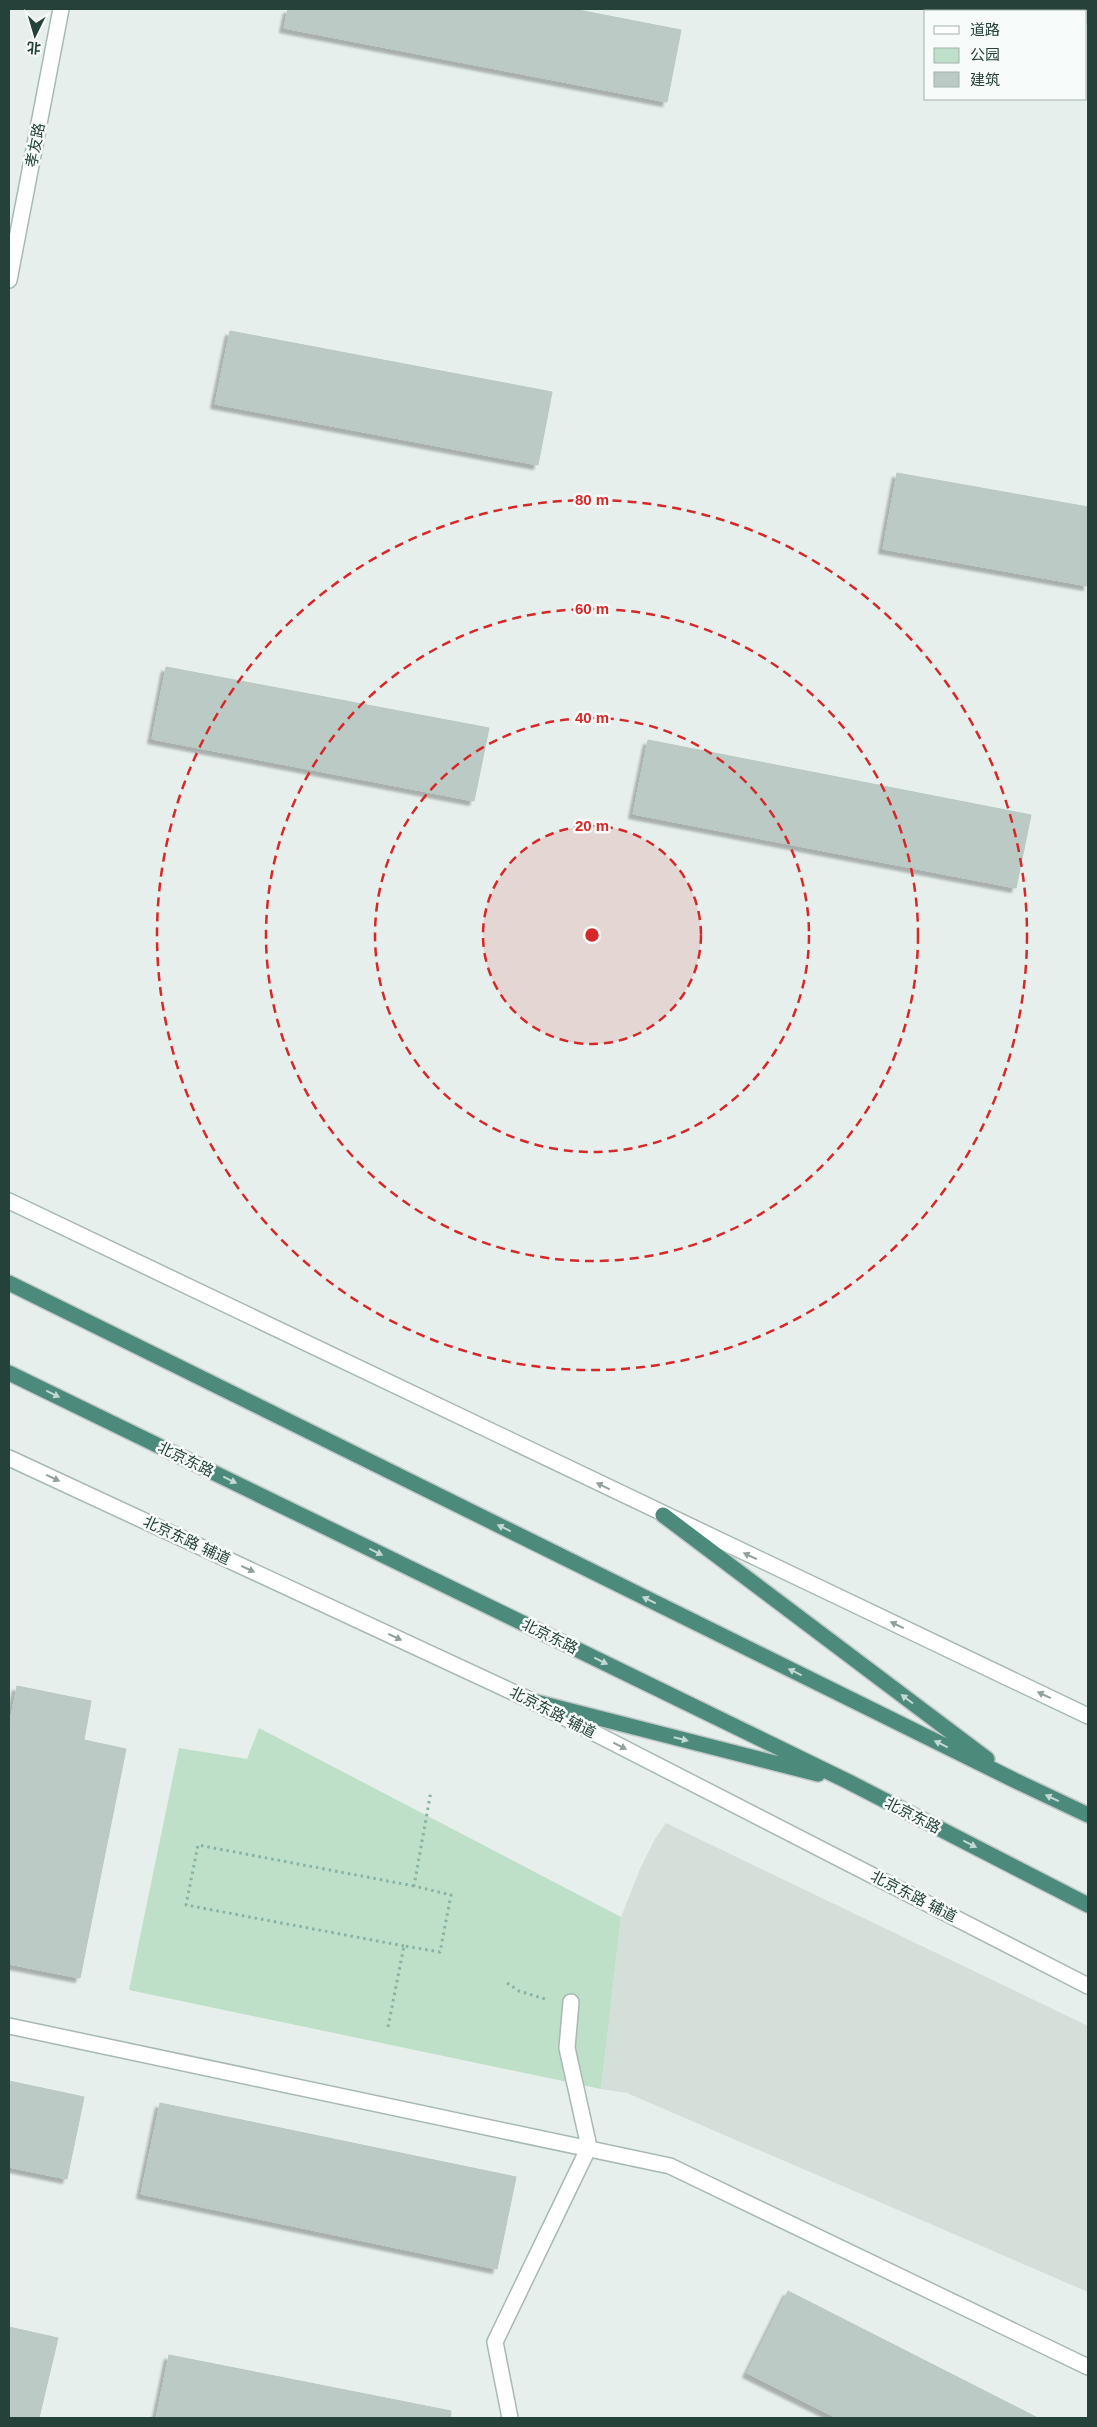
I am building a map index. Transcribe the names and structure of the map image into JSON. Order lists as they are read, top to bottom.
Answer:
{
  "streets": {
    "highway": ["北京东路"],
    "street": ["孝友路", "北京东路 辅道"]
  },
  "one_way": ["北京东路 辅道"],
  "legend": ["道路", "公园", "建筑"],
  "north": "bottom",
  "rings": [
    "80 m",
    "60 m",
    "40 m",
    "20 m"
  ]
}
